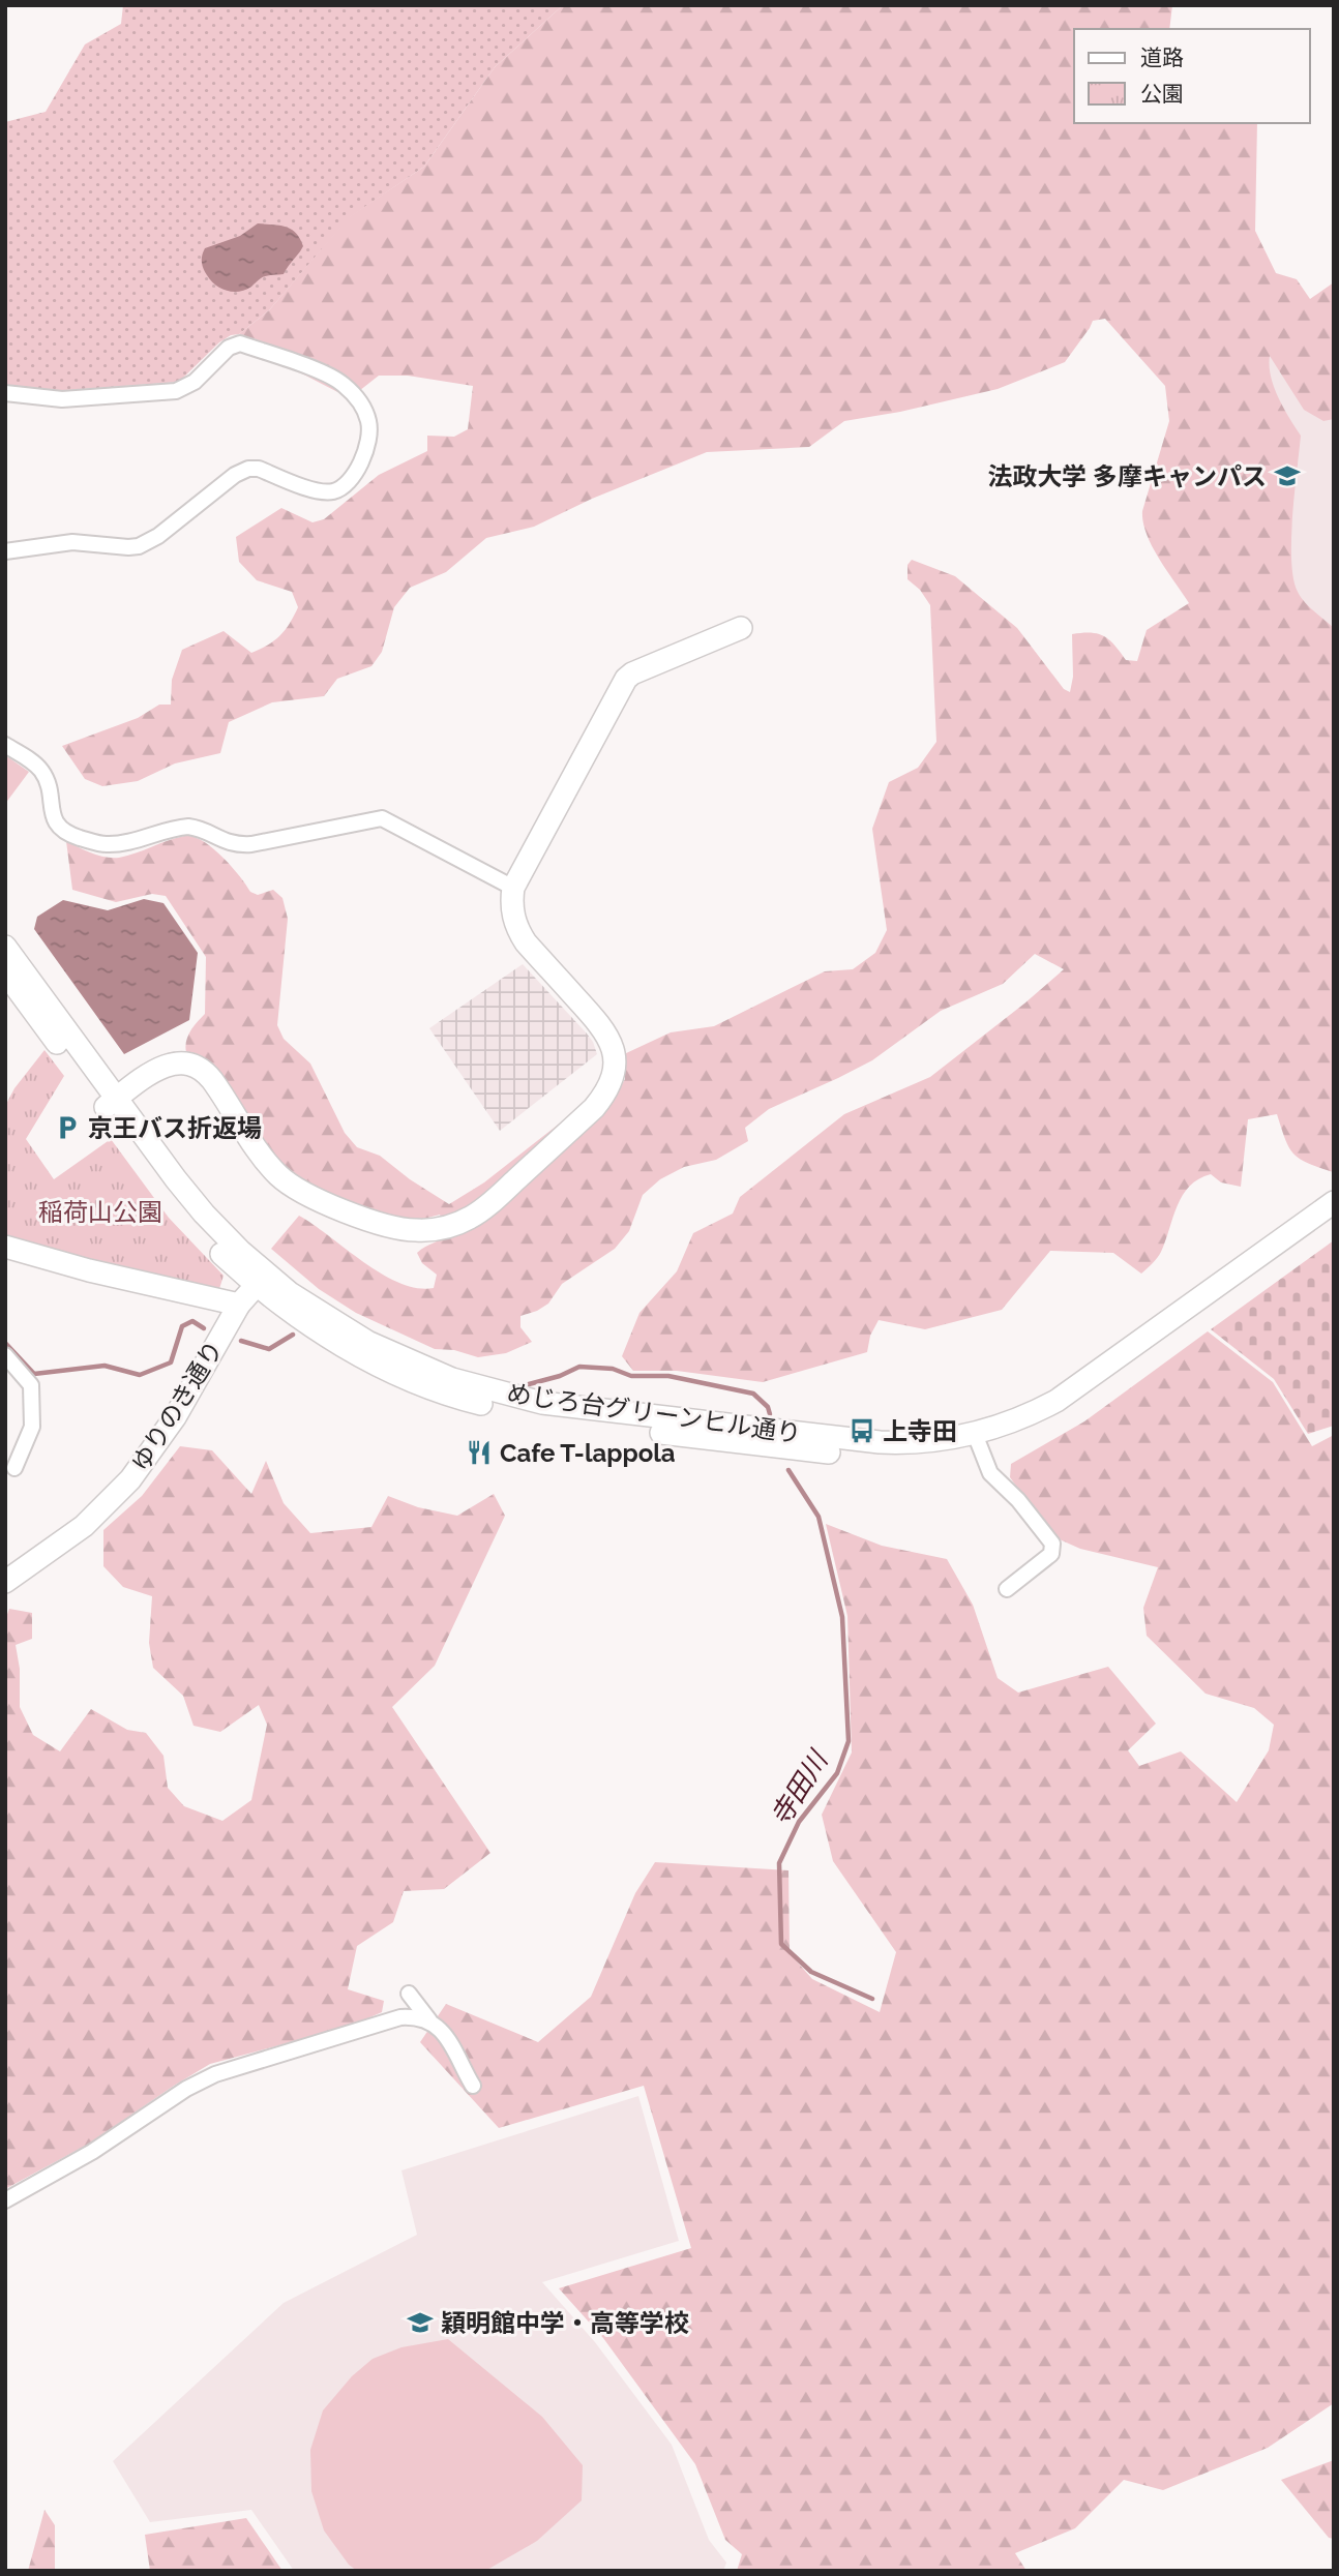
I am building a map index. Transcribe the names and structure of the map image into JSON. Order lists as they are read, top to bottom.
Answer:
{
  "streets": {
    "street": ["ゆりのき通り", "めじろ台グリーンヒル通り"]
  },
  "crossings": [
    ["ゆりのき通り", "めじろ台グリーンヒル通り"]
  ],
  "water": ["寺田川"],
  "parks": ["稲荷山公園"],
  "places": {
    "school or university": ["法政大学 多摩キャンパス", "穎明館中学・高等学校"],
    "parking": ["京王バス折返場"],
    "bus stop": ["上寺田"],
    "restaurant": ["Cafe T-lappola"]
  },
  "legend": ["道路", "公園"]
}
